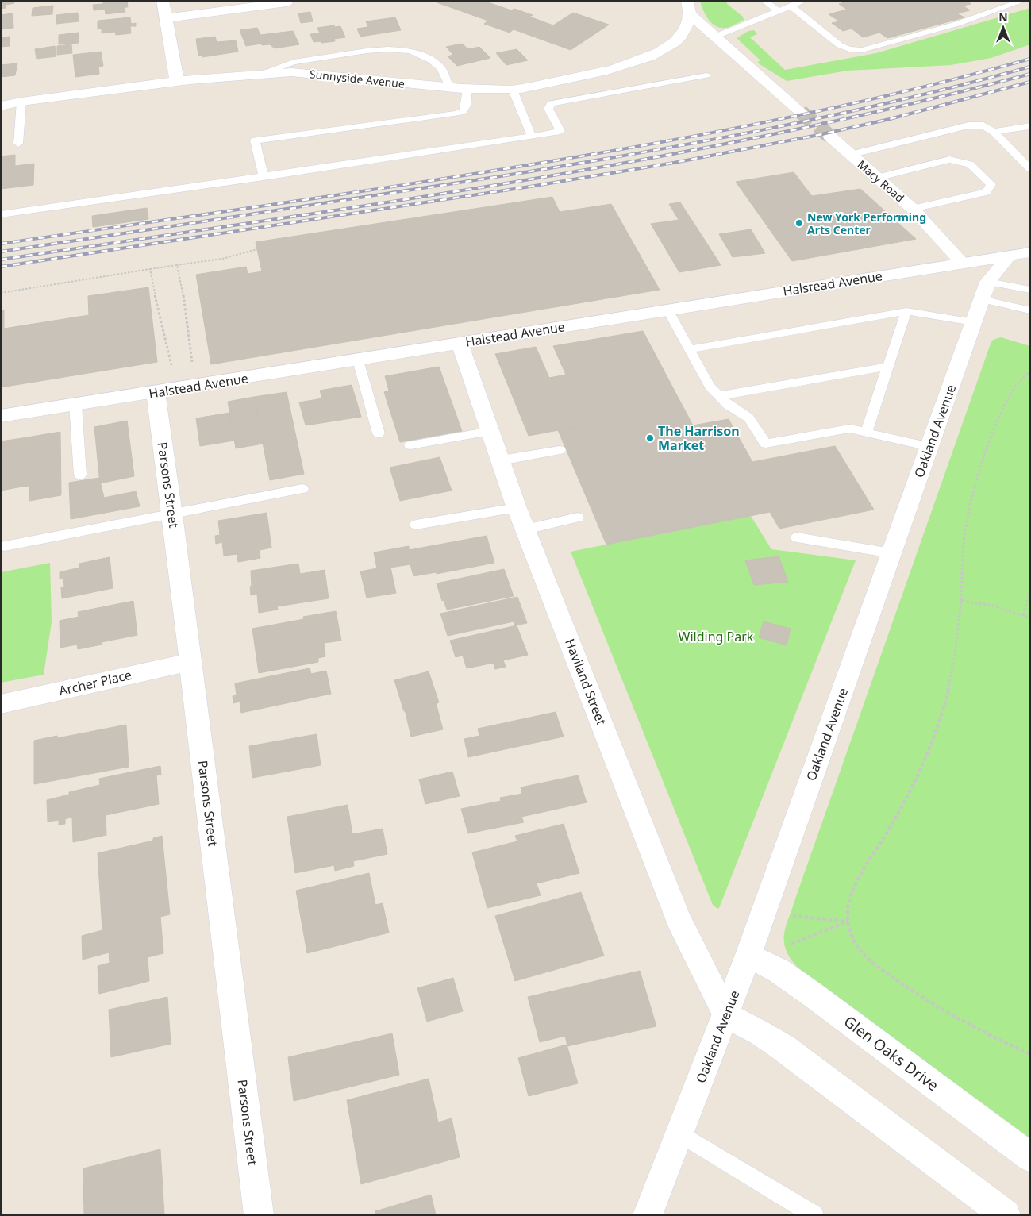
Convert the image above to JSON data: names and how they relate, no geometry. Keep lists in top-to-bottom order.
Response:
{
  "streets": {
    "street": [
      "Sunnyside Avenue",
      "Macy Road",
      "Halstead Avenue",
      "Oakland Avenue",
      "Parsons Street",
      "Haviland Street",
      "Archer Place",
      "Glen Oaks Drive"
    ]
  },
  "crossings": [
    ["Macy Road", "Halstead Avenue"],
    ["Halstead Avenue", "Oakland Avenue"],
    ["Halstead Avenue", "Parsons Street"],
    ["Halstead Avenue", "Haviland Street"],
    ["Oakland Avenue", "Haviland Street"],
    ["Oakland Avenue", "Glen Oaks Drive"],
    ["Parsons Street", "Archer Place"]
  ],
  "parks": ["Wilding Park"],
  "places": ["New York Performing Arts Center", "The Harrison Market"],
  "north": "top"
}
